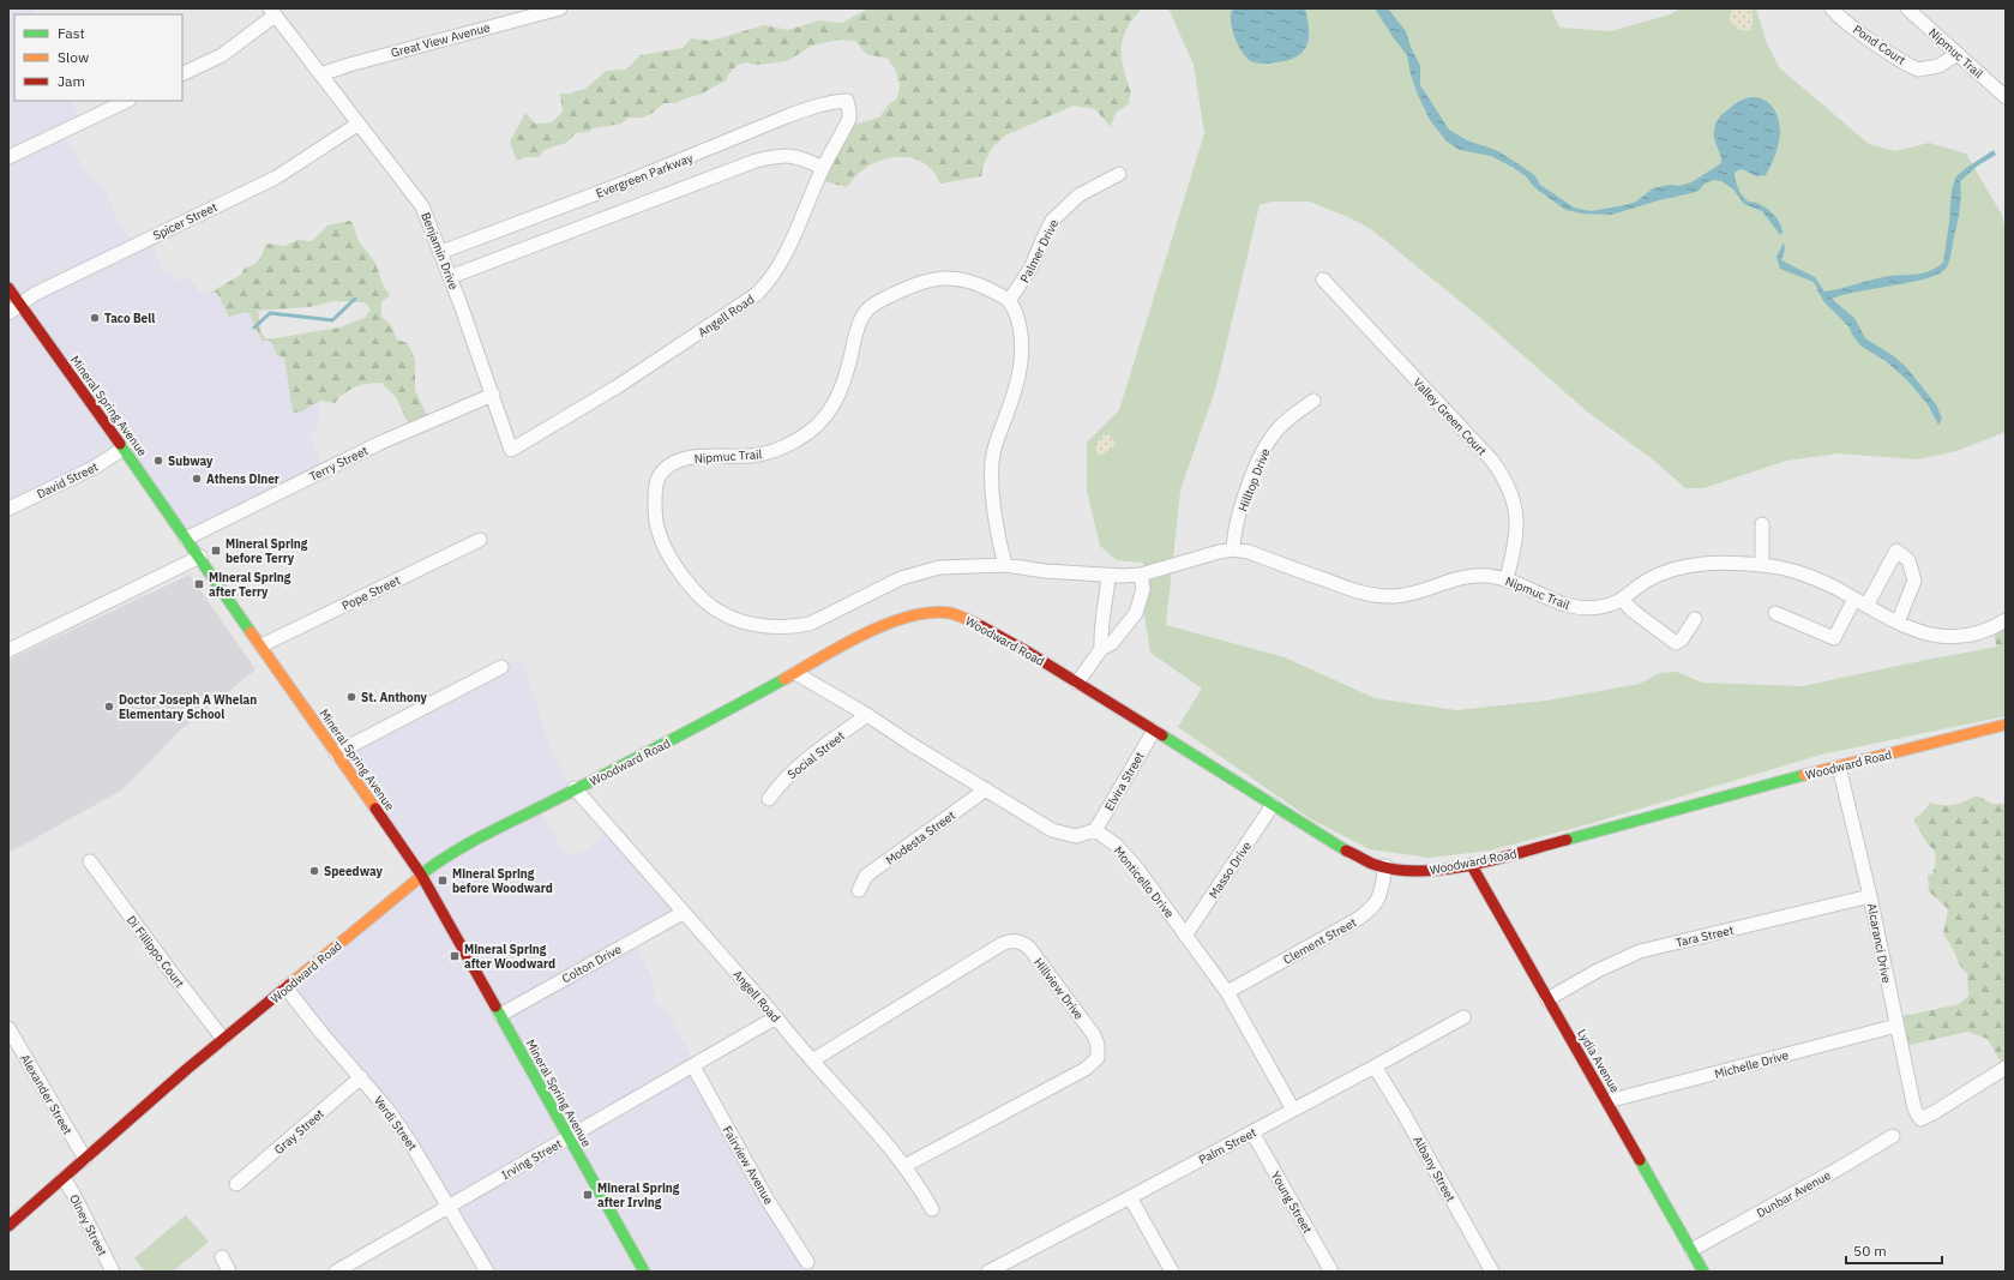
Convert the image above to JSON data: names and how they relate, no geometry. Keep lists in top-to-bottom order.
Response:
{
  "streets": {
    "street": [
      "Great View Avenue",
      "Pond Court",
      "Nipmuc Trail",
      "Evergreen Parkway",
      "Spicer Street",
      "Benjamin Drive",
      "Palmer Drive",
      "Angell Road",
      "Mineral Spring Avenue",
      "Valley Green Court",
      "Terry Street",
      "David Street",
      "Hilltop Drive",
      "Pope Street",
      "Woodward Road",
      "Social Street",
      "Elvira Street",
      "Modesta Street",
      "Masso Drive",
      "Monticello Drive",
      "Tara Street",
      "Clement Street",
      "Alcaranci Drive",
      "Di Fillippo Court",
      "Colton Drive",
      "Hillview Drive",
      "Lydia Avenue",
      "Michelle Drive",
      "Alexander Street",
      "Verdi Street",
      "Gray Street",
      "Palm Street",
      "Irving Street",
      "Fairview Avenue",
      "Albany Street",
      "Dunbar Avenue",
      "Young Street",
      "Olney Street"
    ]
  },
  "crossings": [
    ["Great View Avenue", "Benjamin Drive"],
    ["Pond Court", "Nipmuc Trail"],
    ["Nipmuc Trail", "Palmer Drive"],
    ["Nipmuc Trail", "Valley Green Court"],
    ["Nipmuc Trail", "Hilltop Drive"],
    ["Evergreen Parkway", "Benjamin Drive"],
    ["Evergreen Parkway", "Angell Road"],
    ["Spicer Street", "Benjamin Drive"],
    ["Spicer Street", "Mineral Spring Avenue"],
    ["Benjamin Drive", "Angell Road"],
    ["Benjamin Drive", "Terry Street"],
    ["Angell Road", "Woodward Road"],
    ["Angell Road", "Colton Drive"],
    ["Angell Road", "Hillview Drive"],
    ["Angell Road", "Irving Street"],
    ["Mineral Spring Avenue", "Terry Street"],
    ["Mineral Spring Avenue", "David Street"],
    ["Mineral Spring Avenue", "Pope Street"],
    ["Mineral Spring Avenue", "Woodward Road"],
    ["Mineral Spring Avenue", "Colton Drive"],
    ["Mineral Spring Avenue", "Irving Street"],
    ["Woodward Road", "Elvira Street"],
    ["Woodward Road", "Masso Drive"],
    ["Woodward Road", "Clement Street"],
    ["Woodward Road", "Alcaranci Drive"],
    ["Woodward Road", "Di Fillippo Court"],
    ["Woodward Road", "Lydia Avenue"],
    ["Woodward Road", "Alexander Street"],
    ["Woodward Road", "Verdi Street"],
    ["Woodward Road", "Olney Street"],
    ["Elvira Street", "Monticello Drive"],
    ["Masso Drive", "Monticello Drive"],
    ["Monticello Drive", "Clement Street"],
    ["Monticello Drive", "Palm Street"],
    ["Tara Street", "Alcaranci Drive"],
    ["Tara Street", "Lydia Avenue"],
    ["Alcaranci Drive", "Michelle Drive"],
    ["Lydia Avenue", "Michelle Drive"],
    ["Lydia Avenue", "Dunbar Avenue"],
    ["Verdi Street", "Gray Street"],
    ["Verdi Street", "Irving Street"],
    ["Palm Street", "Albany Street"],
    ["Palm Street", "Young Street"],
    ["Irving Street", "Fairview Avenue"]
  ],
  "places": {
    "other": [
      "Taco Bell",
      "Subway",
      "Athens Diner",
      "St. Anthony",
      "Doctor Joseph A Whelan Elementary School",
      "Speedway"
    ],
    "transit": [
      "Mineral Spring before Terry",
      "Mineral Spring after Terry",
      "Mineral Spring before Woodward",
      "Mineral Spring after Woodward",
      "Mineral Spring after Irving"
    ]
  },
  "legend": ["Fast", "Slow", "Jam"],
  "scale_bar": "50 m"
}
